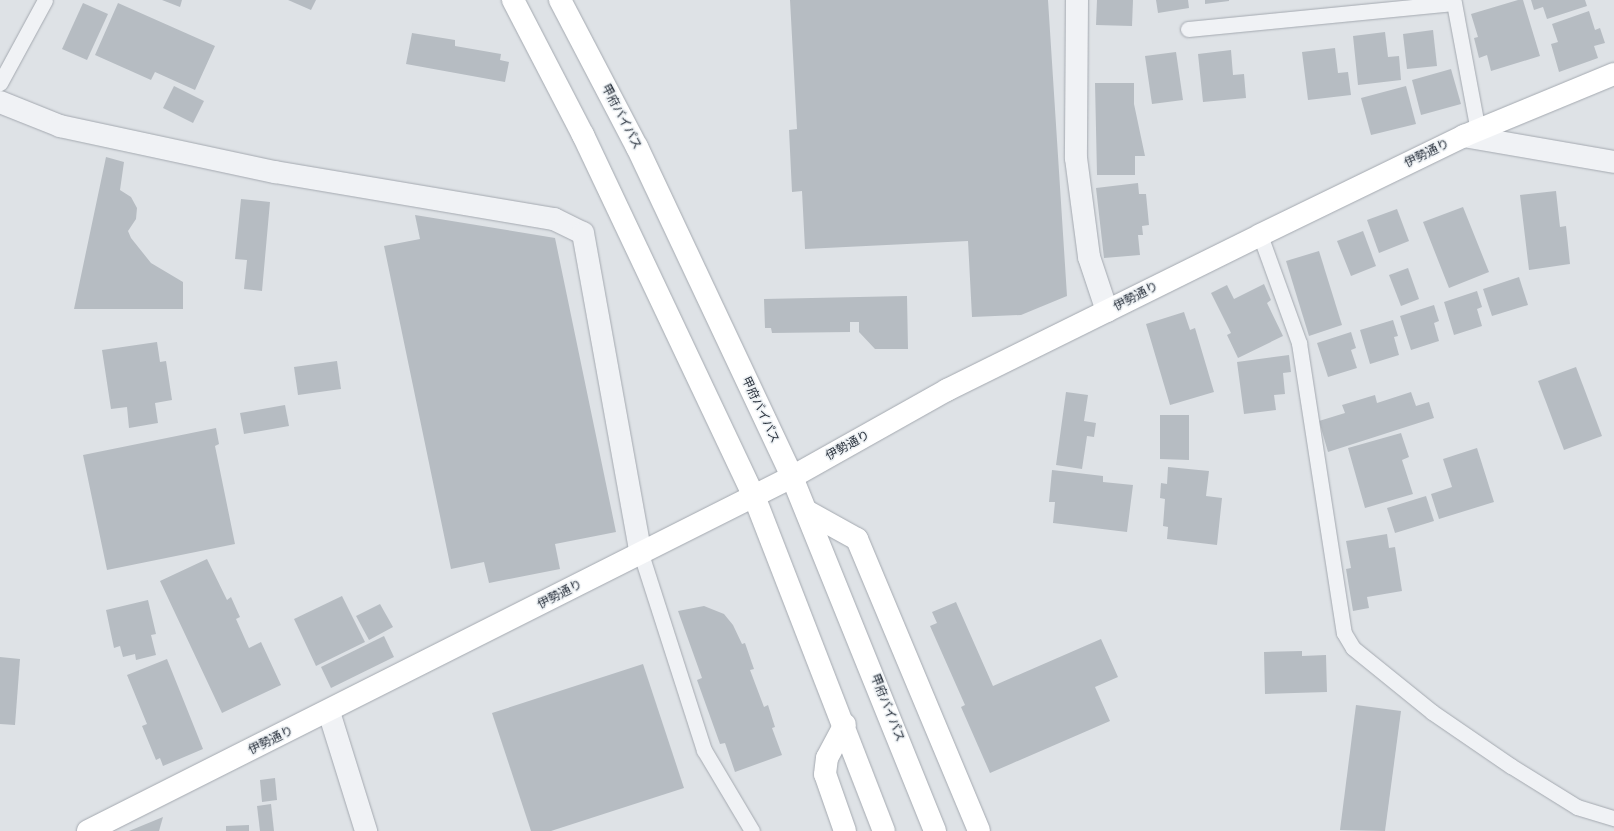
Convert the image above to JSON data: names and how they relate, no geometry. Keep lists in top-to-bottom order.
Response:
{
  "streets": {
    "main road": ["甲府バイパス", "伊勢通り"]
  },
  "crossings": [
    ["甲府バイパス", "伊勢通り"]
  ]
}
